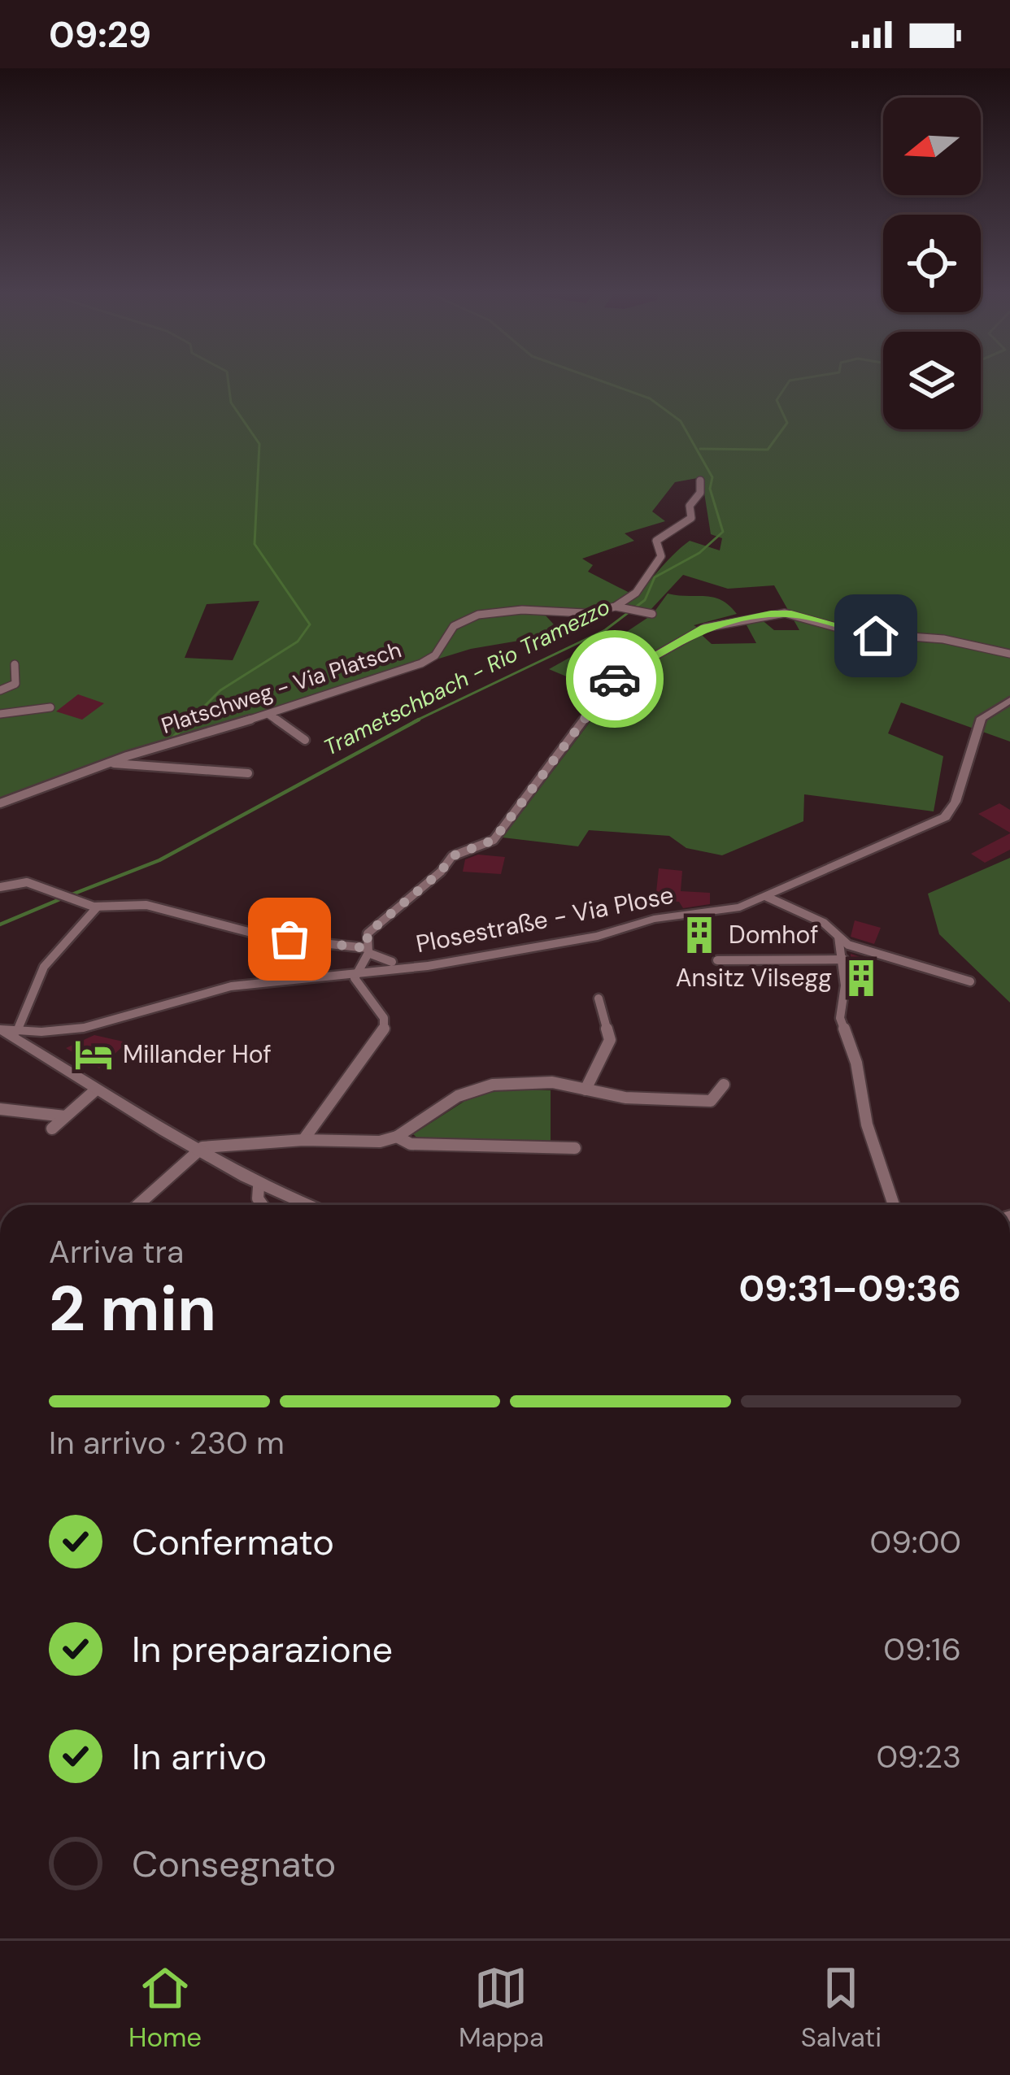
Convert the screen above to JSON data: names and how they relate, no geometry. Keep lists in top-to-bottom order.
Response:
{
  "streets": {
    "street": ["Platschweg - Via Platsch", "Plosestraße - Via Plose"]
  },
  "water": ["Trametschbach - Rio Tramezzo"],
  "places": {
    "building": ["Domhof", "Ansitz Vilsegg"],
    "hotel": ["Millander Hof"]
  },
  "north": "left",
  "page": {
    "status": "09:29",
    "heading": ["2 min", "Arriva tra", "09:31–09:36"],
    "bar": "In arrivo · 230 m",
    "list": [
      ["Confermato", "09:00"],
      ["In preparazione", "09:16"],
      ["In arrivo", "09:23"],
      "Consegnato"
    ],
    "tabs": ["Home", "Mappa", "Salvati"]
  }
}
